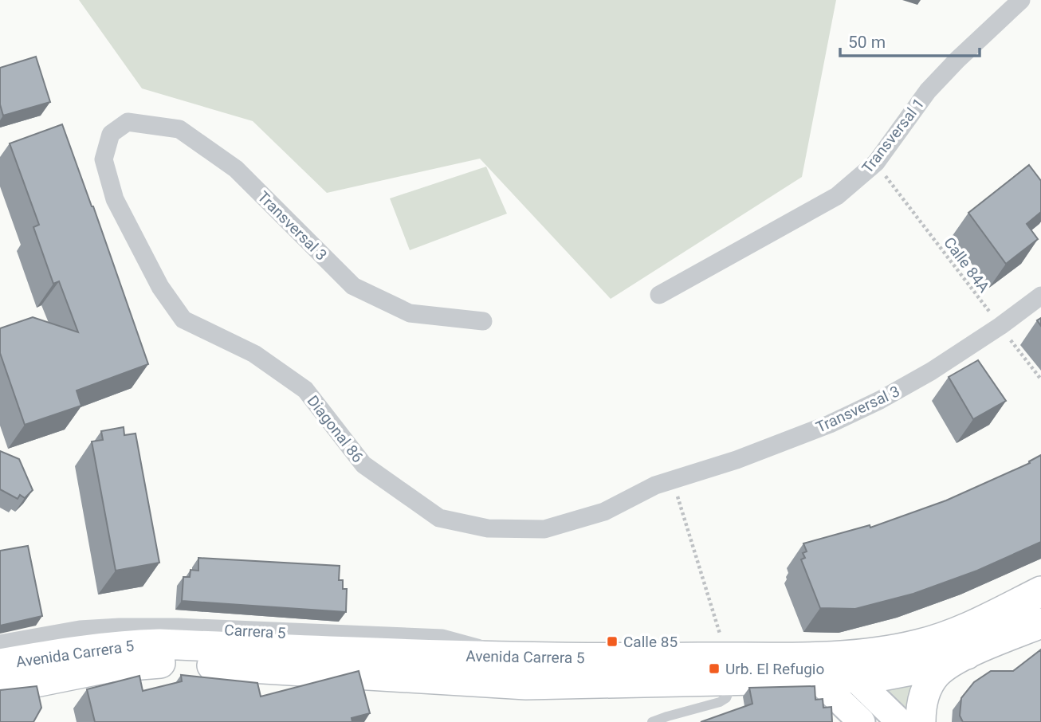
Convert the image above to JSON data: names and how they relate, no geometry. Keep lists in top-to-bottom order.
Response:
{
  "streets": {
    "main road": ["Avenida Carrera 5"],
    "street": [
      "Transversal 1",
      "Transversal 3",
      "Diagonal 86",
      "Carrera 5"
    ],
    "path": ["Calle 84A"]
  },
  "crossings": [
    ["Transversal 1", "Calle 84A"],
    ["Transversal 3", "Calle 84A"],
    ["Transversal 3", "Diagonal 86"],
    ["Carrera 5", "Avenida Carrera 5"]
  ],
  "places": {
    "transit": ["Calle 85", "Urb. El Refugio"]
  },
  "scale_bar": "50 m"
}
